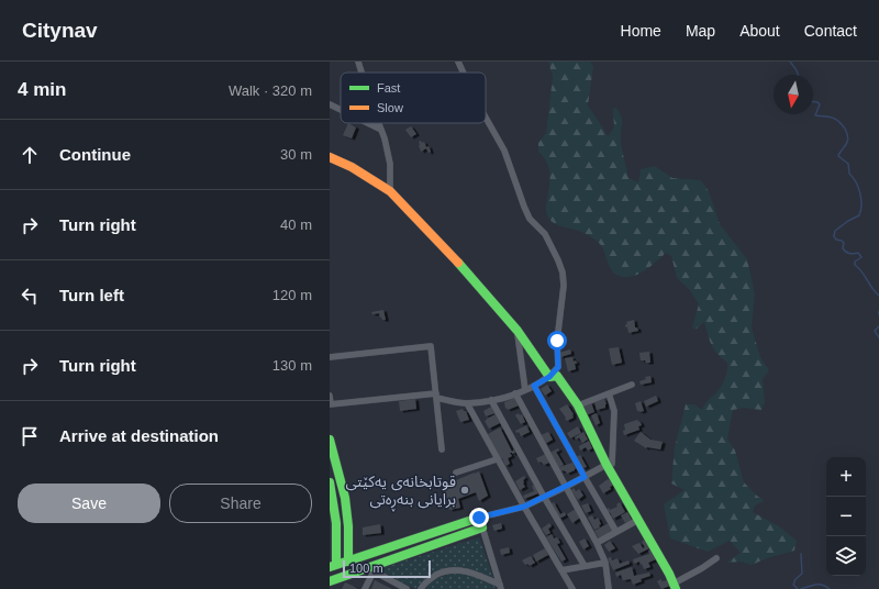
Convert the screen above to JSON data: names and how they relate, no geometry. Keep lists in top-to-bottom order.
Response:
{
  "places": ["قوتابخانەی یەکێتی برایانی بنەڕەتی"],
  "legend": ["Fast", "Slow"],
  "scale_bar": "100 m",
  "north": "bottom",
  "page": {
    "header": "Citynav",
    "nav": [
      "Home",
      "Map",
      "About",
      "Contact"
    ],
    "heading": ["4 min", "Walk · 320 m"],
    "list": [
      ["Continue", "30 m"],
      ["Turn right", "40 m"],
      ["Turn left", "120 m"],
      ["Turn right", "130 m"],
      "Arrive at destination"
    ],
    "map_buttons": ["+", "−"],
    "buttons": ["Save", "Share"],
    "scale": "100 m"
  }
}
